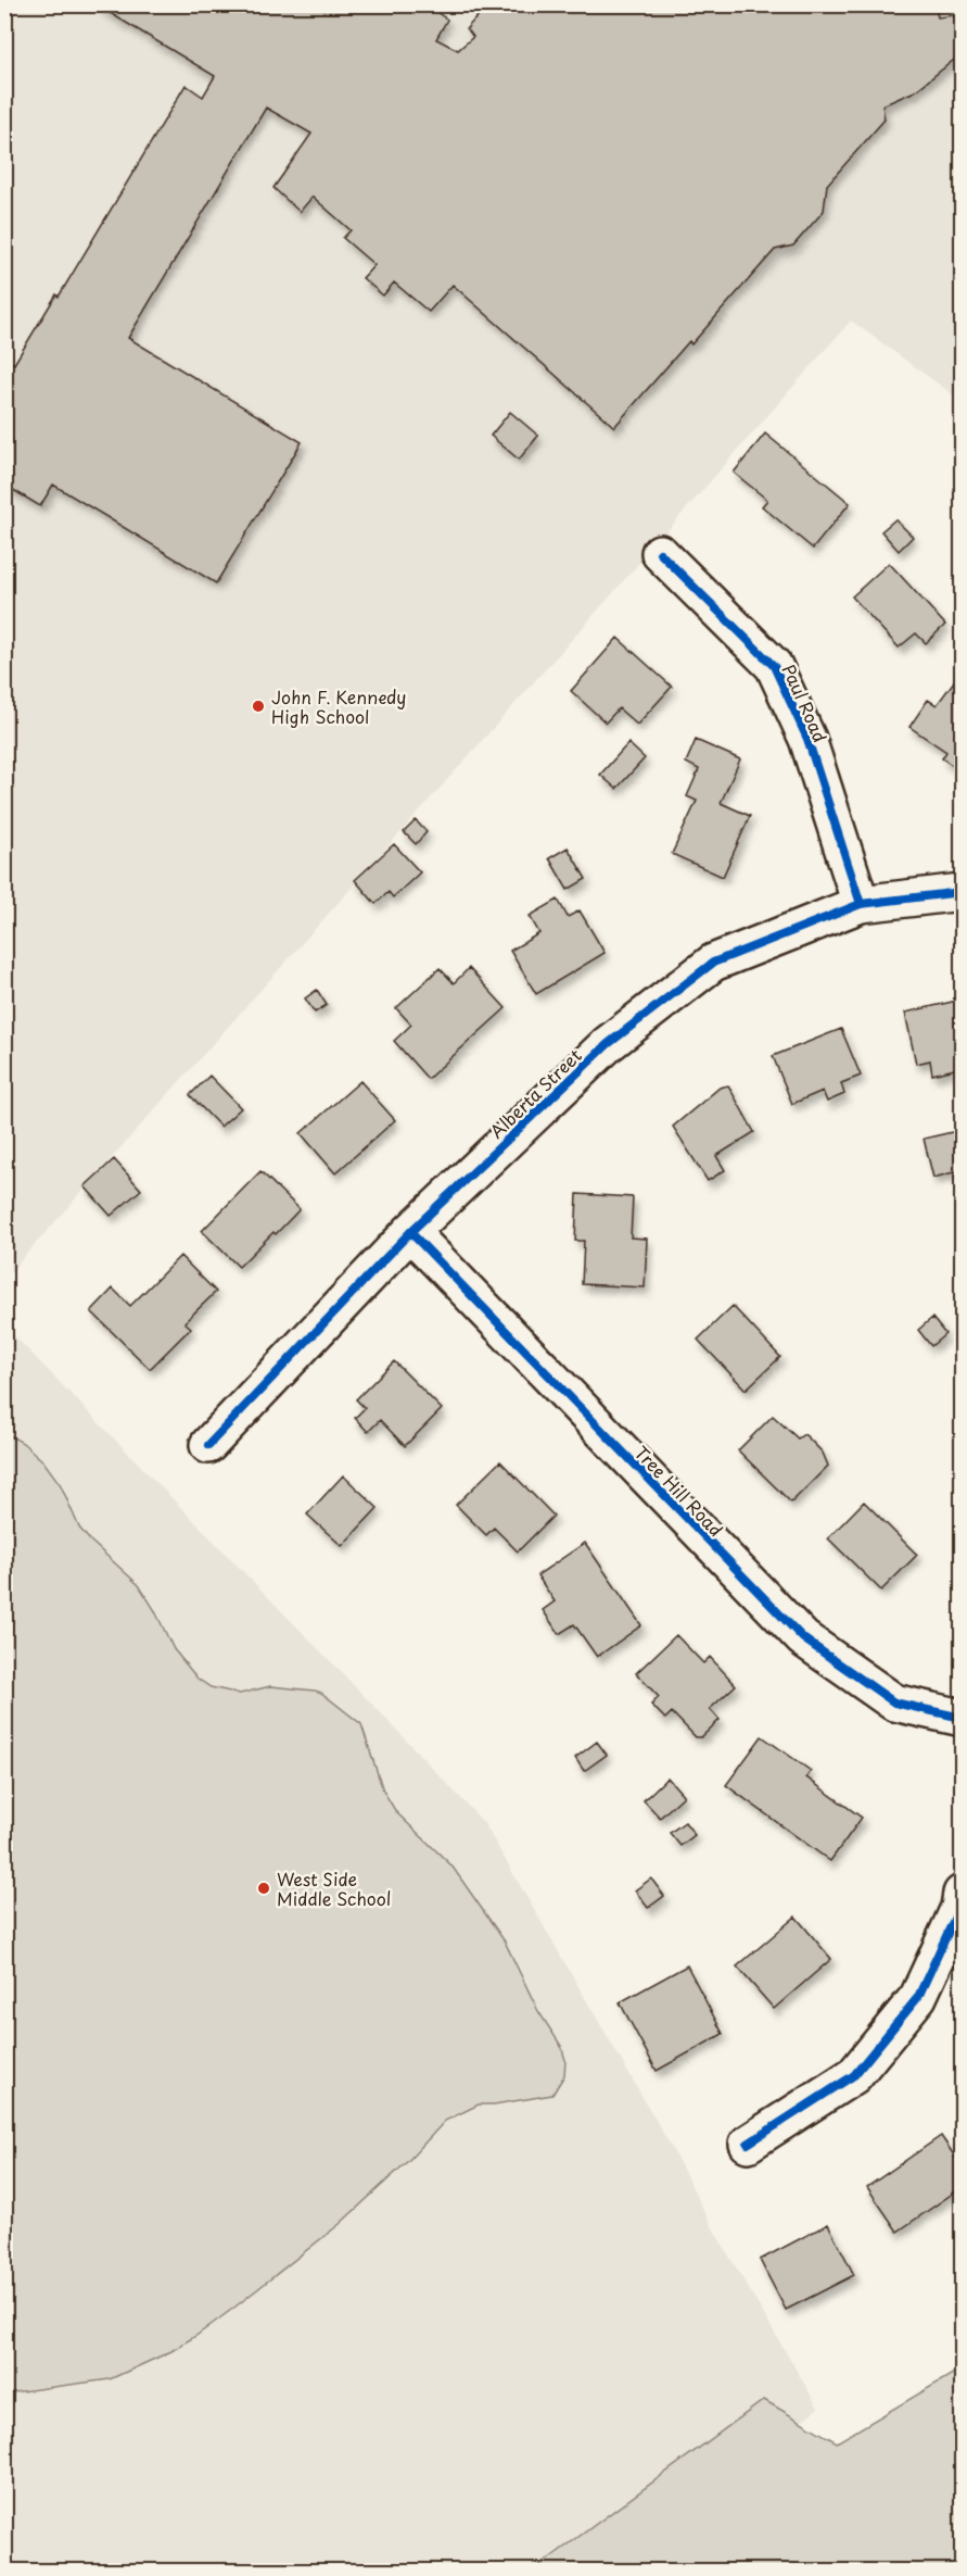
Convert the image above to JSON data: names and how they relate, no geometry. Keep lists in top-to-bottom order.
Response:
{
  "streets": {
    "street": ["Paul Road", "Alberta Street", "Tree Hill Road"]
  },
  "crossings": [
    ["Paul Road", "Alberta Street"],
    ["Alberta Street", "Tree Hill Road"]
  ],
  "places": ["John F. Kennedy High School", "West Side Middle School"]
}
